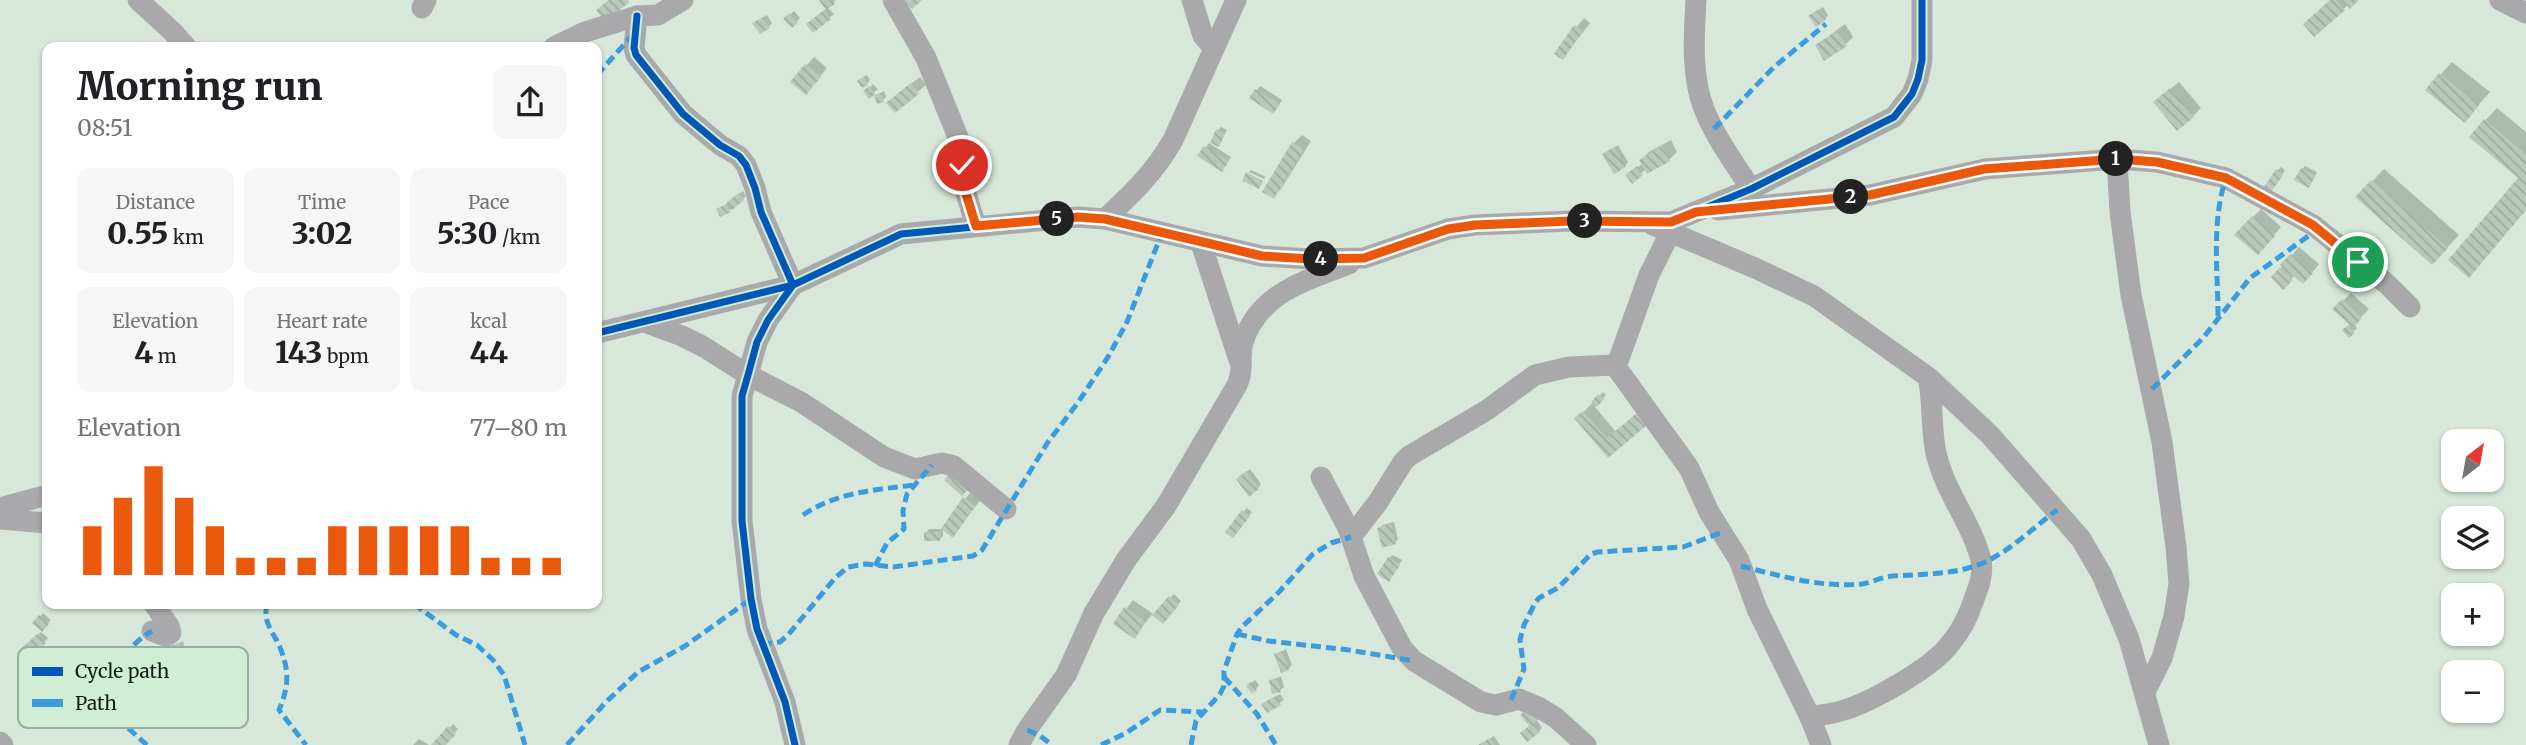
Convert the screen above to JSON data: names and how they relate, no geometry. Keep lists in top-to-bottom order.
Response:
{
  "legend": ["Cycle path", "Path"],
  "north": "top right",
  "page": {
    "heading": ["Morning run", "08:51"],
    "pins": [
      "1",
      "2",
      "5",
      "3",
      "4"
    ],
    "stats": [
      ["Distance", "0.55 km"],
      ["Time", "3:02"],
      ["Pace", "5:30 /km"],
      ["Elevation", "4 m"],
      ["Heart rate", "143 bpm"],
      ["kcal", "44"]
    ],
    "chart": ["Elevation", "77–80 m"],
    "map_buttons": ["+", "−"]
  }
}
